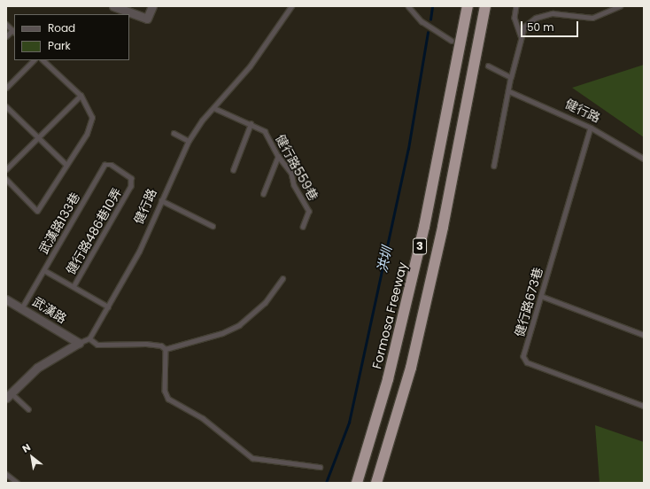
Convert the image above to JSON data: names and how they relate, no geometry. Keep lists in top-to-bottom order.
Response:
{
  "streets": {
    "highway": ["3", "Formosa Freeway"],
    "street": ["武漢路"],
    "lane": [
      "健行路",
      "健行路559巷",
      "武漢路133巷",
      "健行路486巷10弄",
      "健行路673巷"
    ]
  },
  "crossings": [
    ["健行路", "健行路559巷"],
    ["健行路", "健行路673巷"],
    ["武漢路133巷", "健行路486巷10弄"],
    ["武漢路133巷", "武漢路"]
  ],
  "water": ["洪圳"],
  "legend": ["Road", "Park"],
  "scale_bar": "50 m",
  "north": "top left"
}
